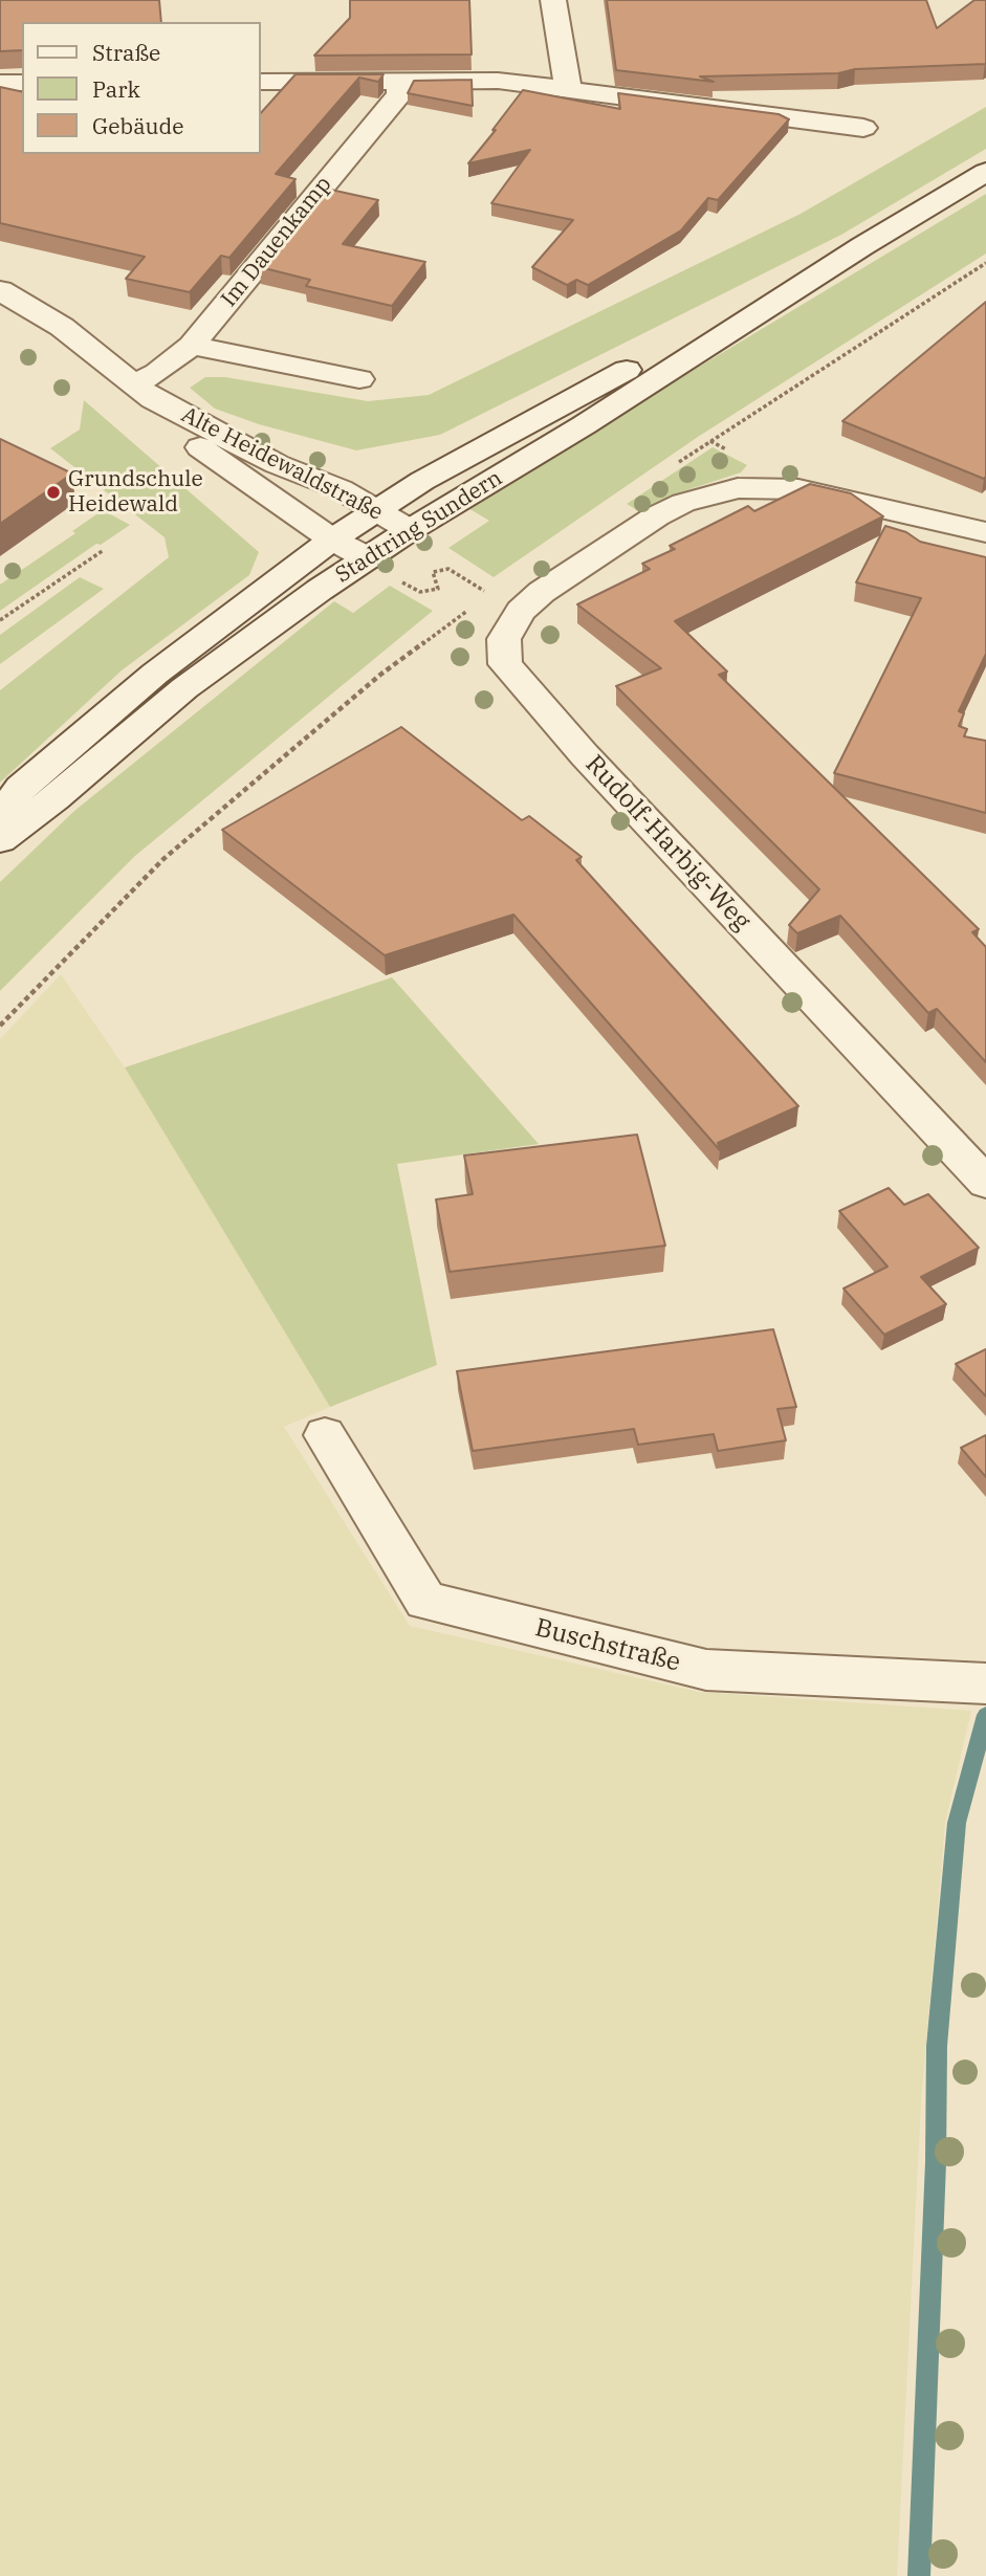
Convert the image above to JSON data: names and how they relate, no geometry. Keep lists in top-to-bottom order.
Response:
{
  "streets": {
    "street": [
      "Im Dauenkamp",
      "Alte Heidewaldstraße",
      "Stadtring Sundern",
      "Rudolf-Harbig-Weg",
      "Buschstraße"
    ]
  },
  "crossings": [
    ["Im Dauenkamp", "Alte Heidewaldstraße"],
    ["Alte Heidewaldstraße", "Stadtring Sundern"]
  ],
  "places": ["Grundschule Heidewald"],
  "legend": ["Straße", "Park", "Gebäude"]
}
